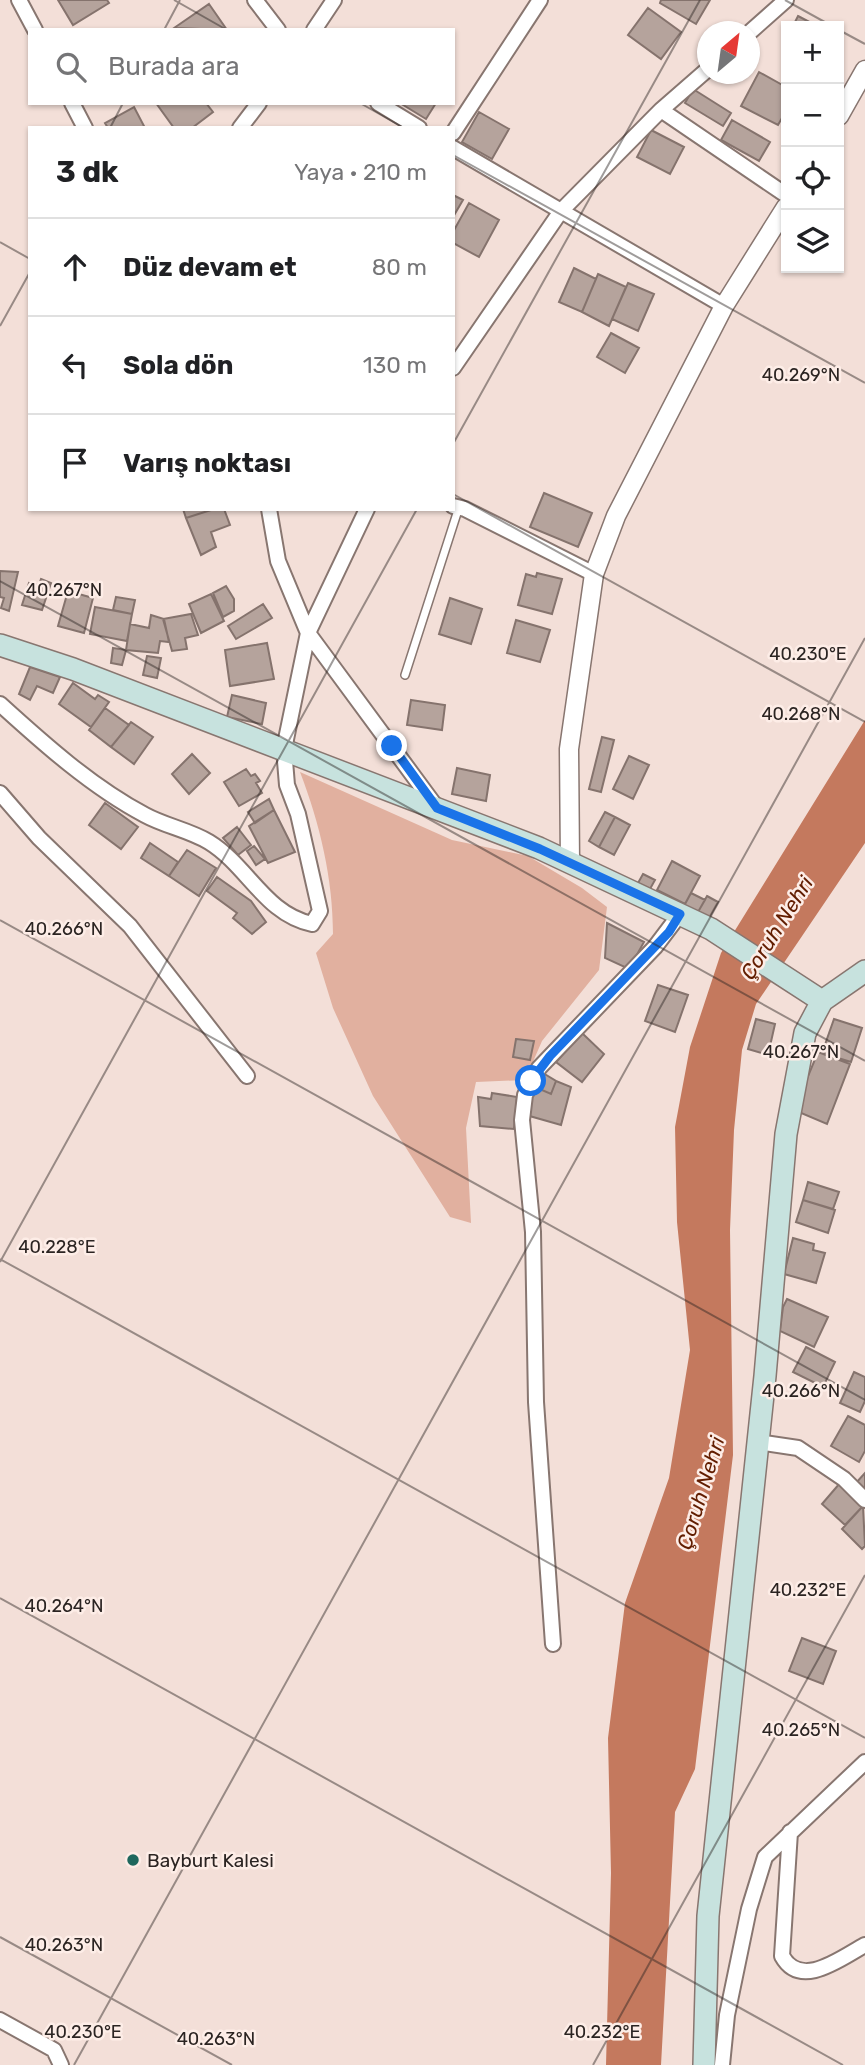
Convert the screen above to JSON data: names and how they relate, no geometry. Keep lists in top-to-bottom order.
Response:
{
  "water": ["Çoruh Nehri"],
  "places": ["Bayburt Kalesi"],
  "north": "top right",
  "page": {
    "map_buttons": ["+", "−"],
    "search": "Burada ara",
    "heading": ["3 dk", "Yaya · 210 m"],
    "list": [
      ["Düz devam et", "80 m"],
      ["Sola dön", "130 m"],
      "Varış noktası"
    ]
  },
  "coordinates": [
    "40.269°N",
    "40.267°N",
    "40.230°E",
    "40.268°N",
    "40.266°N",
    "40.228°E",
    "40.232°E",
    "40.264°N",
    "40.265°N",
    "40.263°N"
  ]
}
